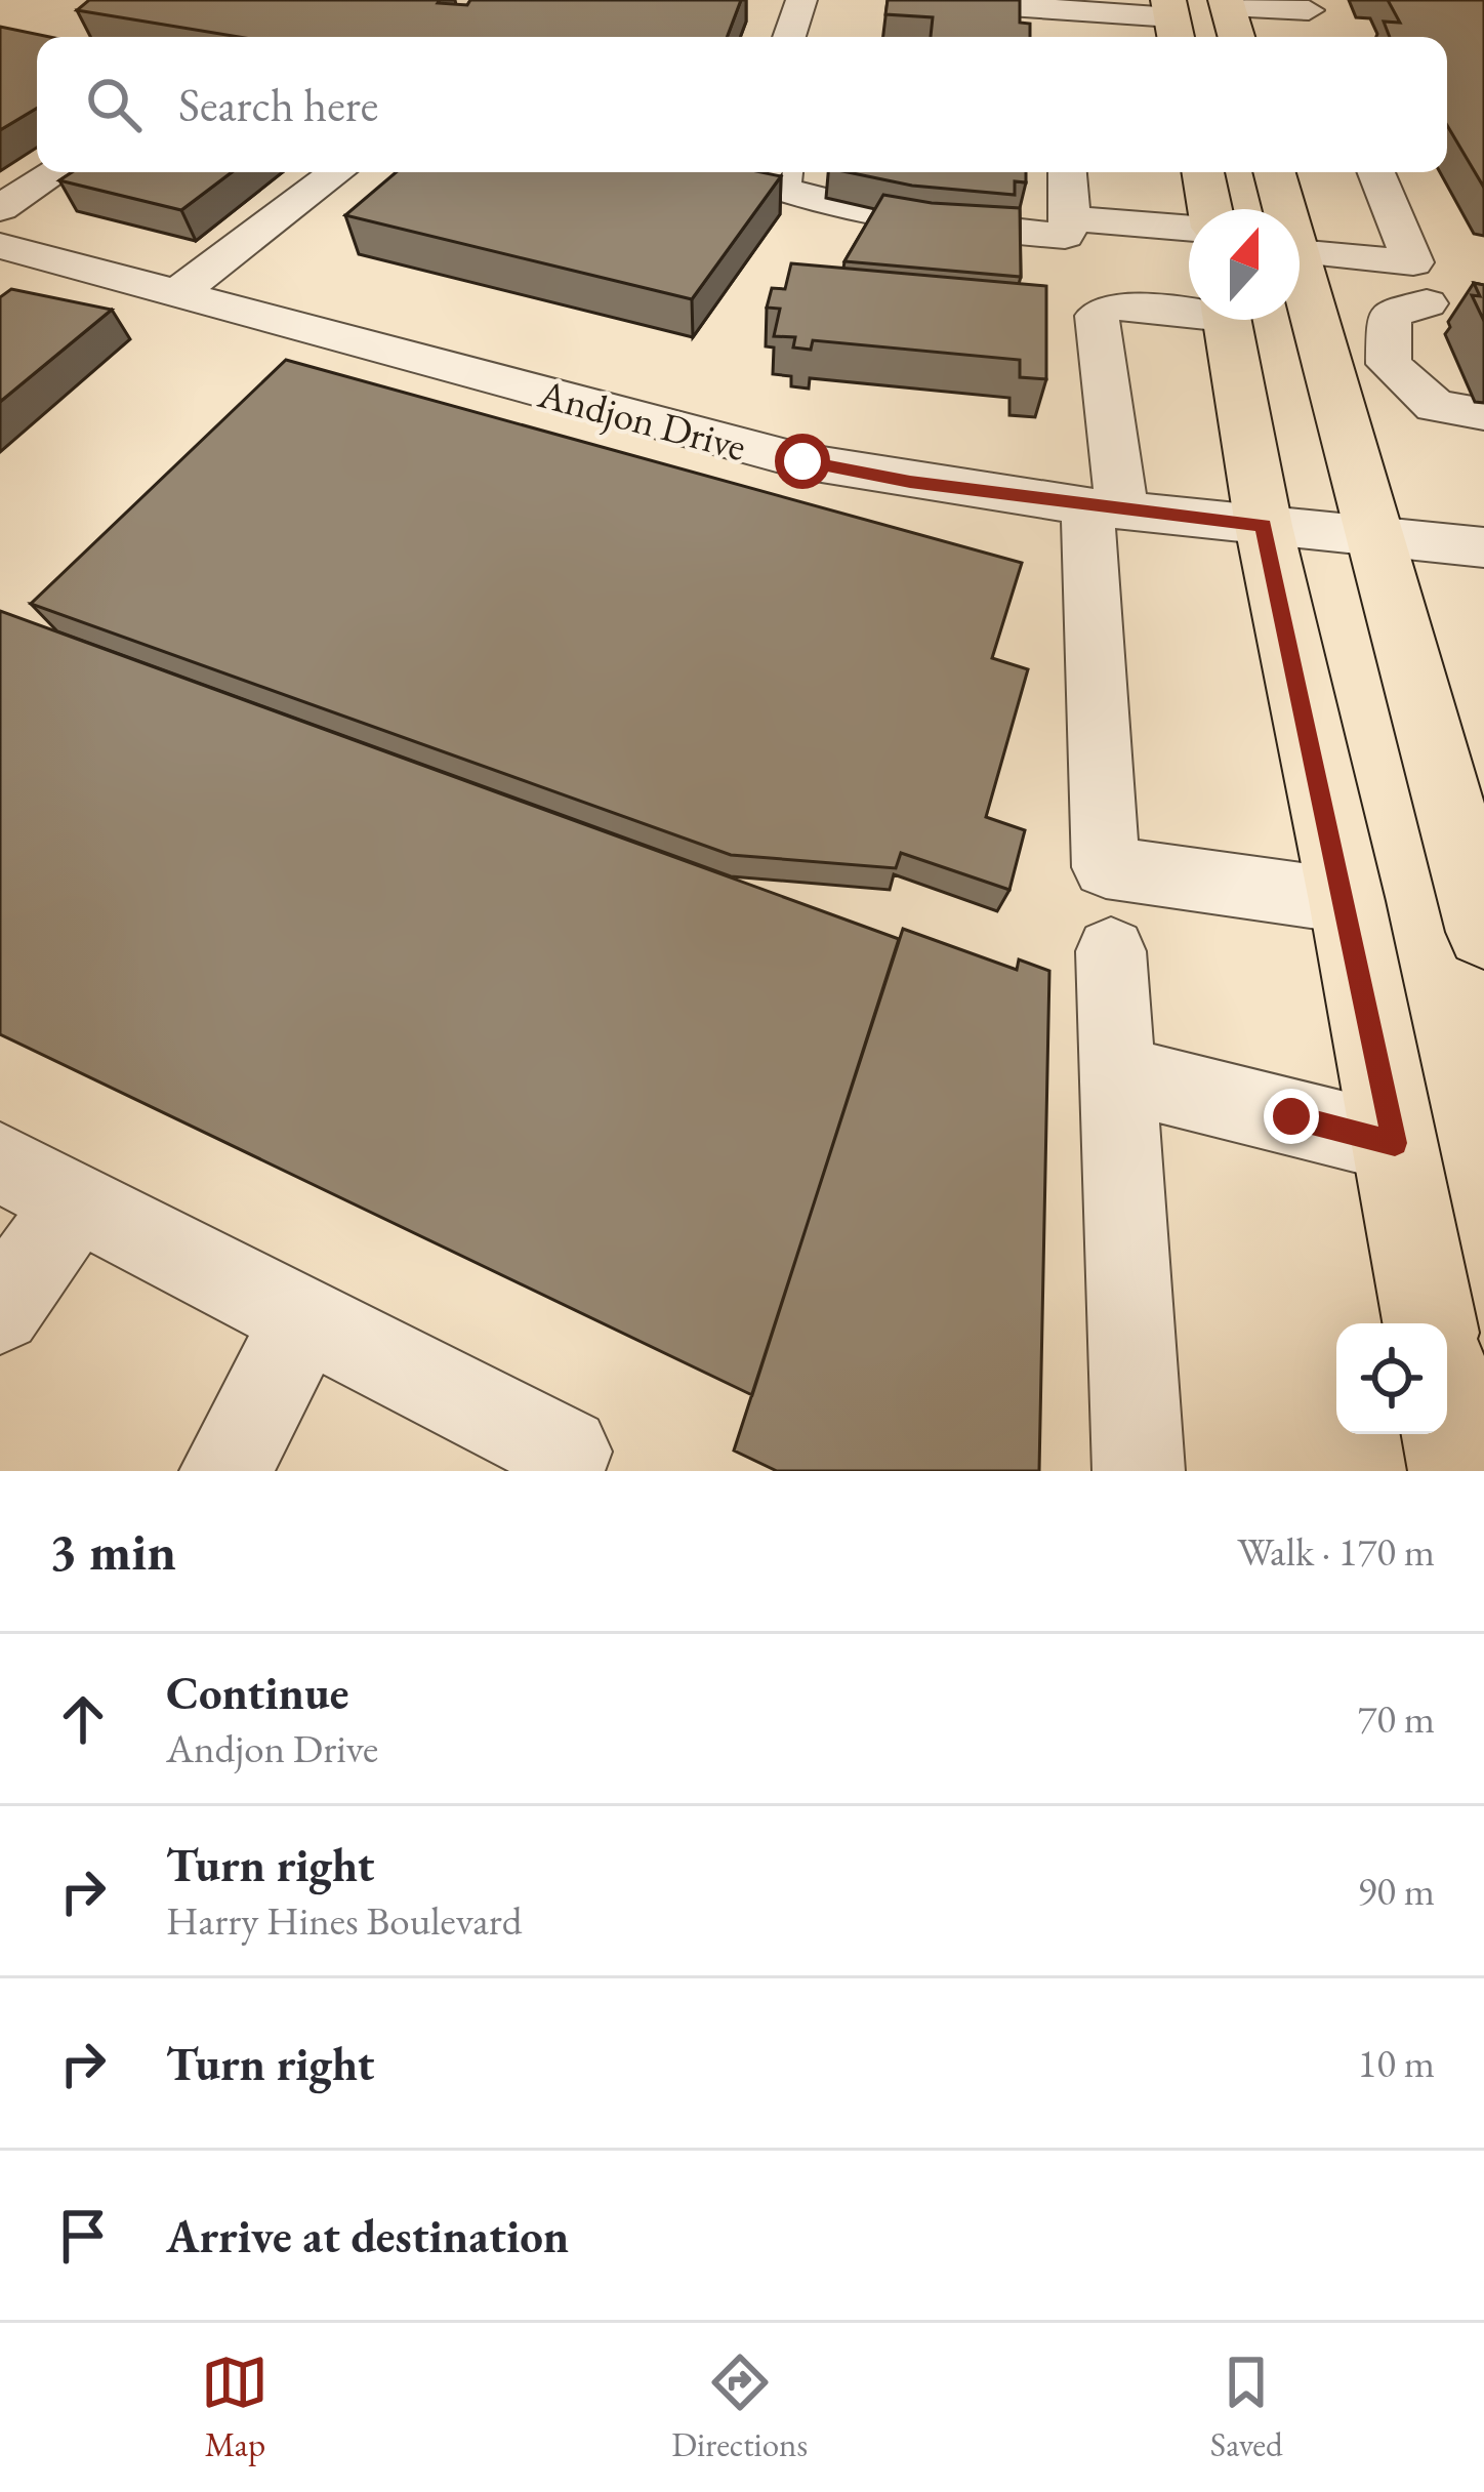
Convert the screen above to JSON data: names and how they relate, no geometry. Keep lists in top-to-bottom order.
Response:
{
  "streets": {
    "street": ["Andjon Drive"]
  },
  "north": "top",
  "page": {
    "search": "Search here",
    "heading": ["3 min", "Walk · 170 m"],
    "list": [
      ["Continue", "Andjon Drive", "70 m"],
      ["Turn right", "Harry Hines Boulevard", "90 m"],
      ["Turn right", "10 m"],
      "Arrive at destination"
    ],
    "nav": ["Map", "Directions", "Saved"]
  }
}
